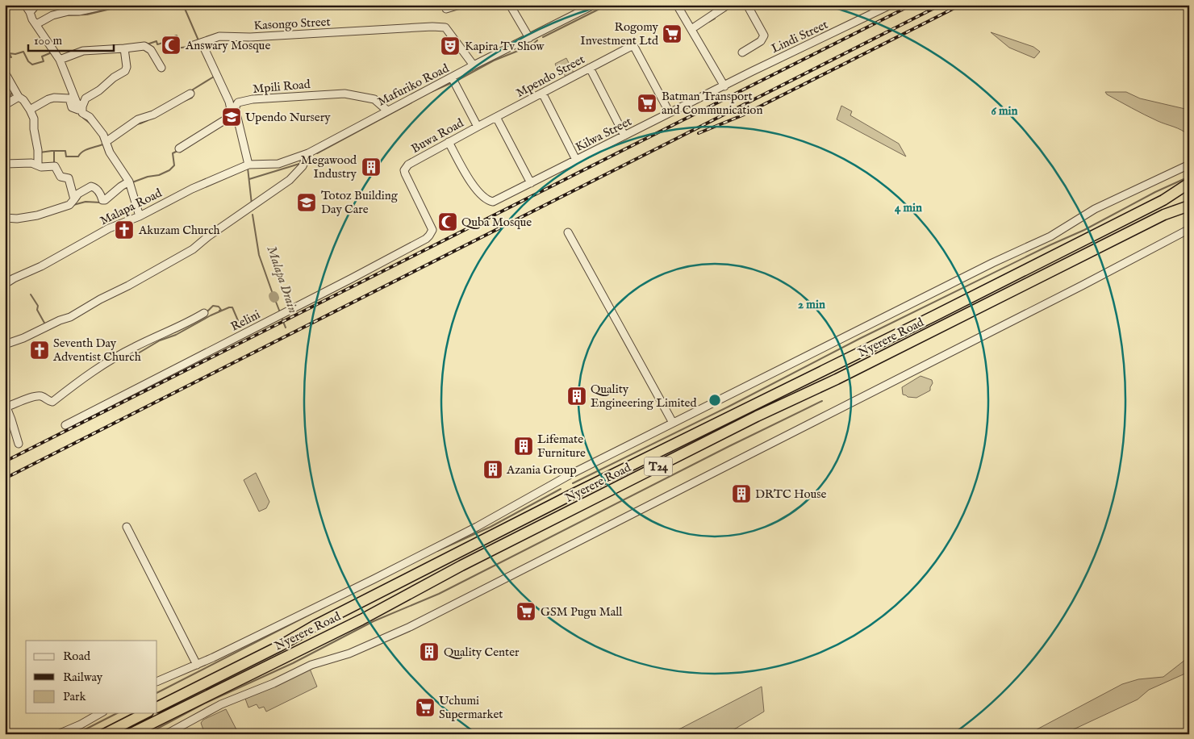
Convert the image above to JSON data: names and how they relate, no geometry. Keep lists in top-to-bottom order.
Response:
{
  "streets": {
    "highway": ["Nyerere Road", "T24"],
    "street": [
      "Kasongo Street",
      "Lindi Street",
      "Mpendo Street",
      "Mafuriko Road",
      "Mpili Road",
      "Kilwa Street",
      "Buwa Road",
      "Malapa Road",
      "Relini"
    ]
  },
  "crossings": [
    ["Kasongo Street", "Mafuriko Road"],
    ["Lindi Street", "Kilwa Street"],
    ["Mpendo Street", "Kilwa Street"],
    ["Mpendo Street", "Buwa Road"],
    ["Mafuriko Road", "Mpili Road"],
    ["Mafuriko Road", "Malapa Road"],
    ["Mpili Road", "Malapa Road"],
    ["Kilwa Street", "Buwa Road"],
    ["Buwa Road", "Relini"]
  ],
  "water": ["Malapa Drain"],
  "places": {
    "supermarket": [
      "Rogomy Investment Ltd",
      "Batman Transport and Communication",
      "GSM Pugu Mall",
      "Uchumi Supermarket"
    ],
    "mosque": ["Answary Mosque", "Quba Mosque"],
    "theatre": ["Kapira Tv Show"],
    "school or university": ["Upendo Nursery", "Totoz Building Day Care"],
    "building": [
      "Megawood Industry",
      "Quality Engineering Limited",
      "Lifemate Furniture",
      "Azania Group",
      "DRTC House",
      "Quality Center"
    ],
    "church": ["Akuzam Church", "Seventh Day Adventist Church"]
  },
  "legend": ["Road", "Railway", "Park"],
  "scale_bar": "100 m",
  "rings": ["6 min", "4 min", "2 min"]
}
